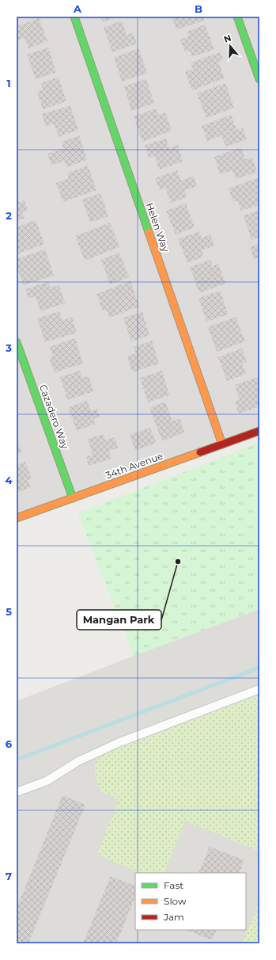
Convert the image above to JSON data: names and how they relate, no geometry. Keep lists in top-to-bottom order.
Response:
{
  "streets": {
    "street": ["Helen Way", "Cazadero Way", "34th Avenue"]
  },
  "crossings": [
    ["Helen Way", "34th Avenue"],
    ["Cazadero Way", "34th Avenue"]
  ],
  "places": ["Mangan Park"],
  "legend": ["Fast", "Slow", "Jam"],
  "north": "top",
  "grid": {
    "columns": ["A", "B"],
    "rows": [
      "1",
      "2",
      "3",
      "4",
      "5",
      "6",
      "7"
    ]
  }
}
